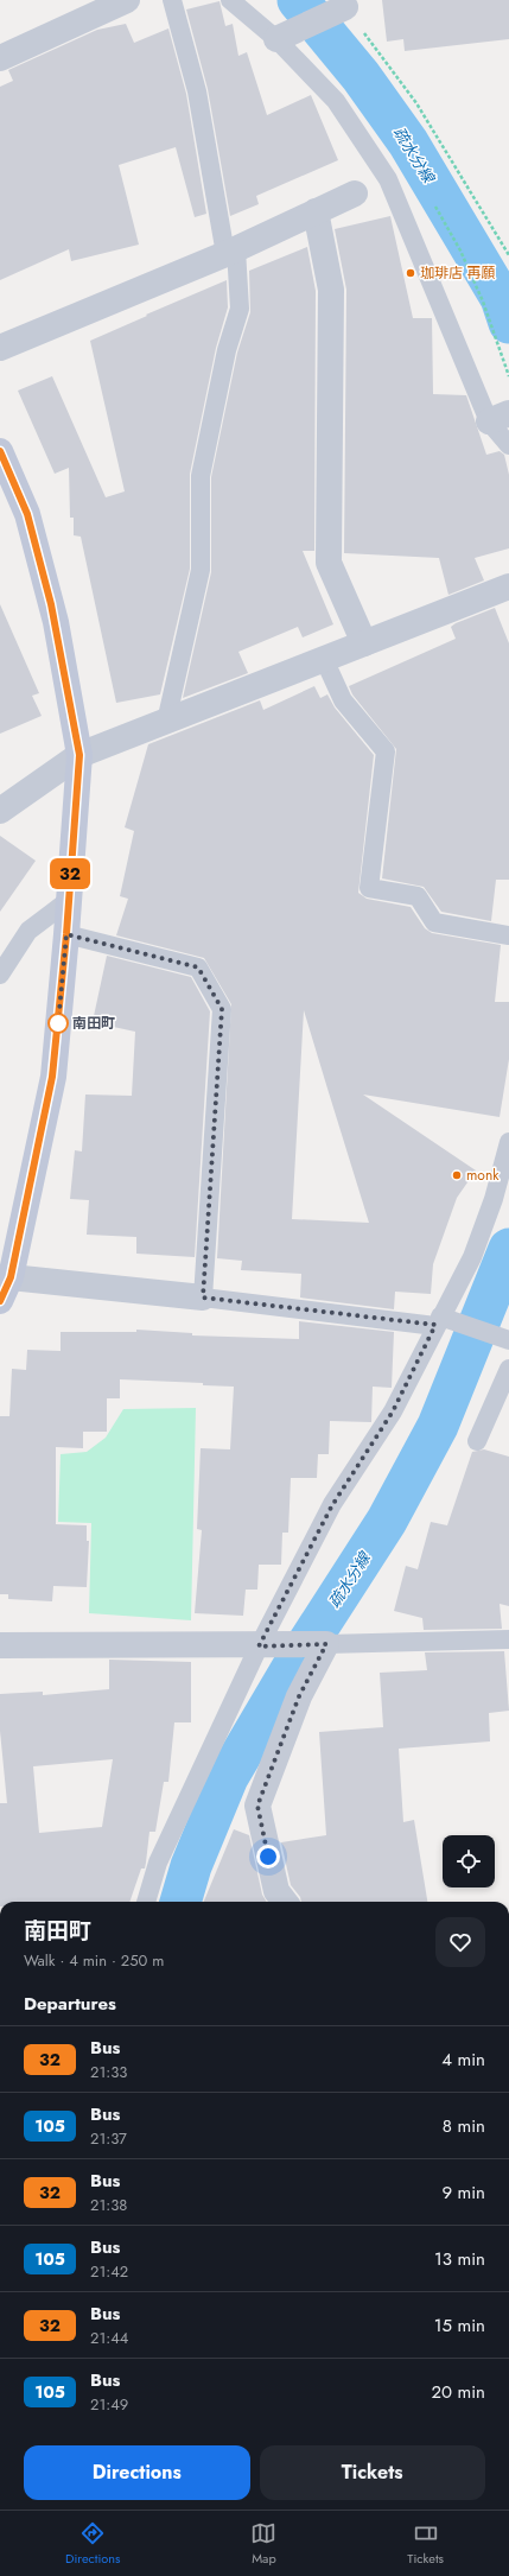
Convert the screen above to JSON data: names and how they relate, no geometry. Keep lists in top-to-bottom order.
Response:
{
  "water": ["疏水分線"],
  "places": ["珈琲店 再願", "南田町", "monk"],
  "lines": ["bus line 32"],
  "page": {
    "on_map": "32",
    "heading": [
      ["南田町", "Walk · 4 min · 250 m"],
      "Departures"
    ],
    "list": [
      {
        "mark": "32",
        "name": "Bus",
        "note": "21:33",
        "value": "4 min"
      },
      {
        "mark": "105",
        "name": "Bus",
        "note": "21:37",
        "value": "8 min"
      },
      {
        "mark": "32",
        "name": "Bus",
        "note": "21:38",
        "value": "9 min"
      },
      {
        "mark": "105",
        "name": "Bus",
        "note": "21:42",
        "value": "13 min"
      },
      {
        "mark": "32",
        "name": "Bus",
        "note": "21:44",
        "value": "15 min"
      },
      {
        "mark": "105",
        "name": "Bus",
        "note": "21:49",
        "value": "20 min"
      }
    ],
    "buttons": ["Directions", "Tickets"],
    "tabs": ["Directions", "Map", "Tickets"]
  }
}
